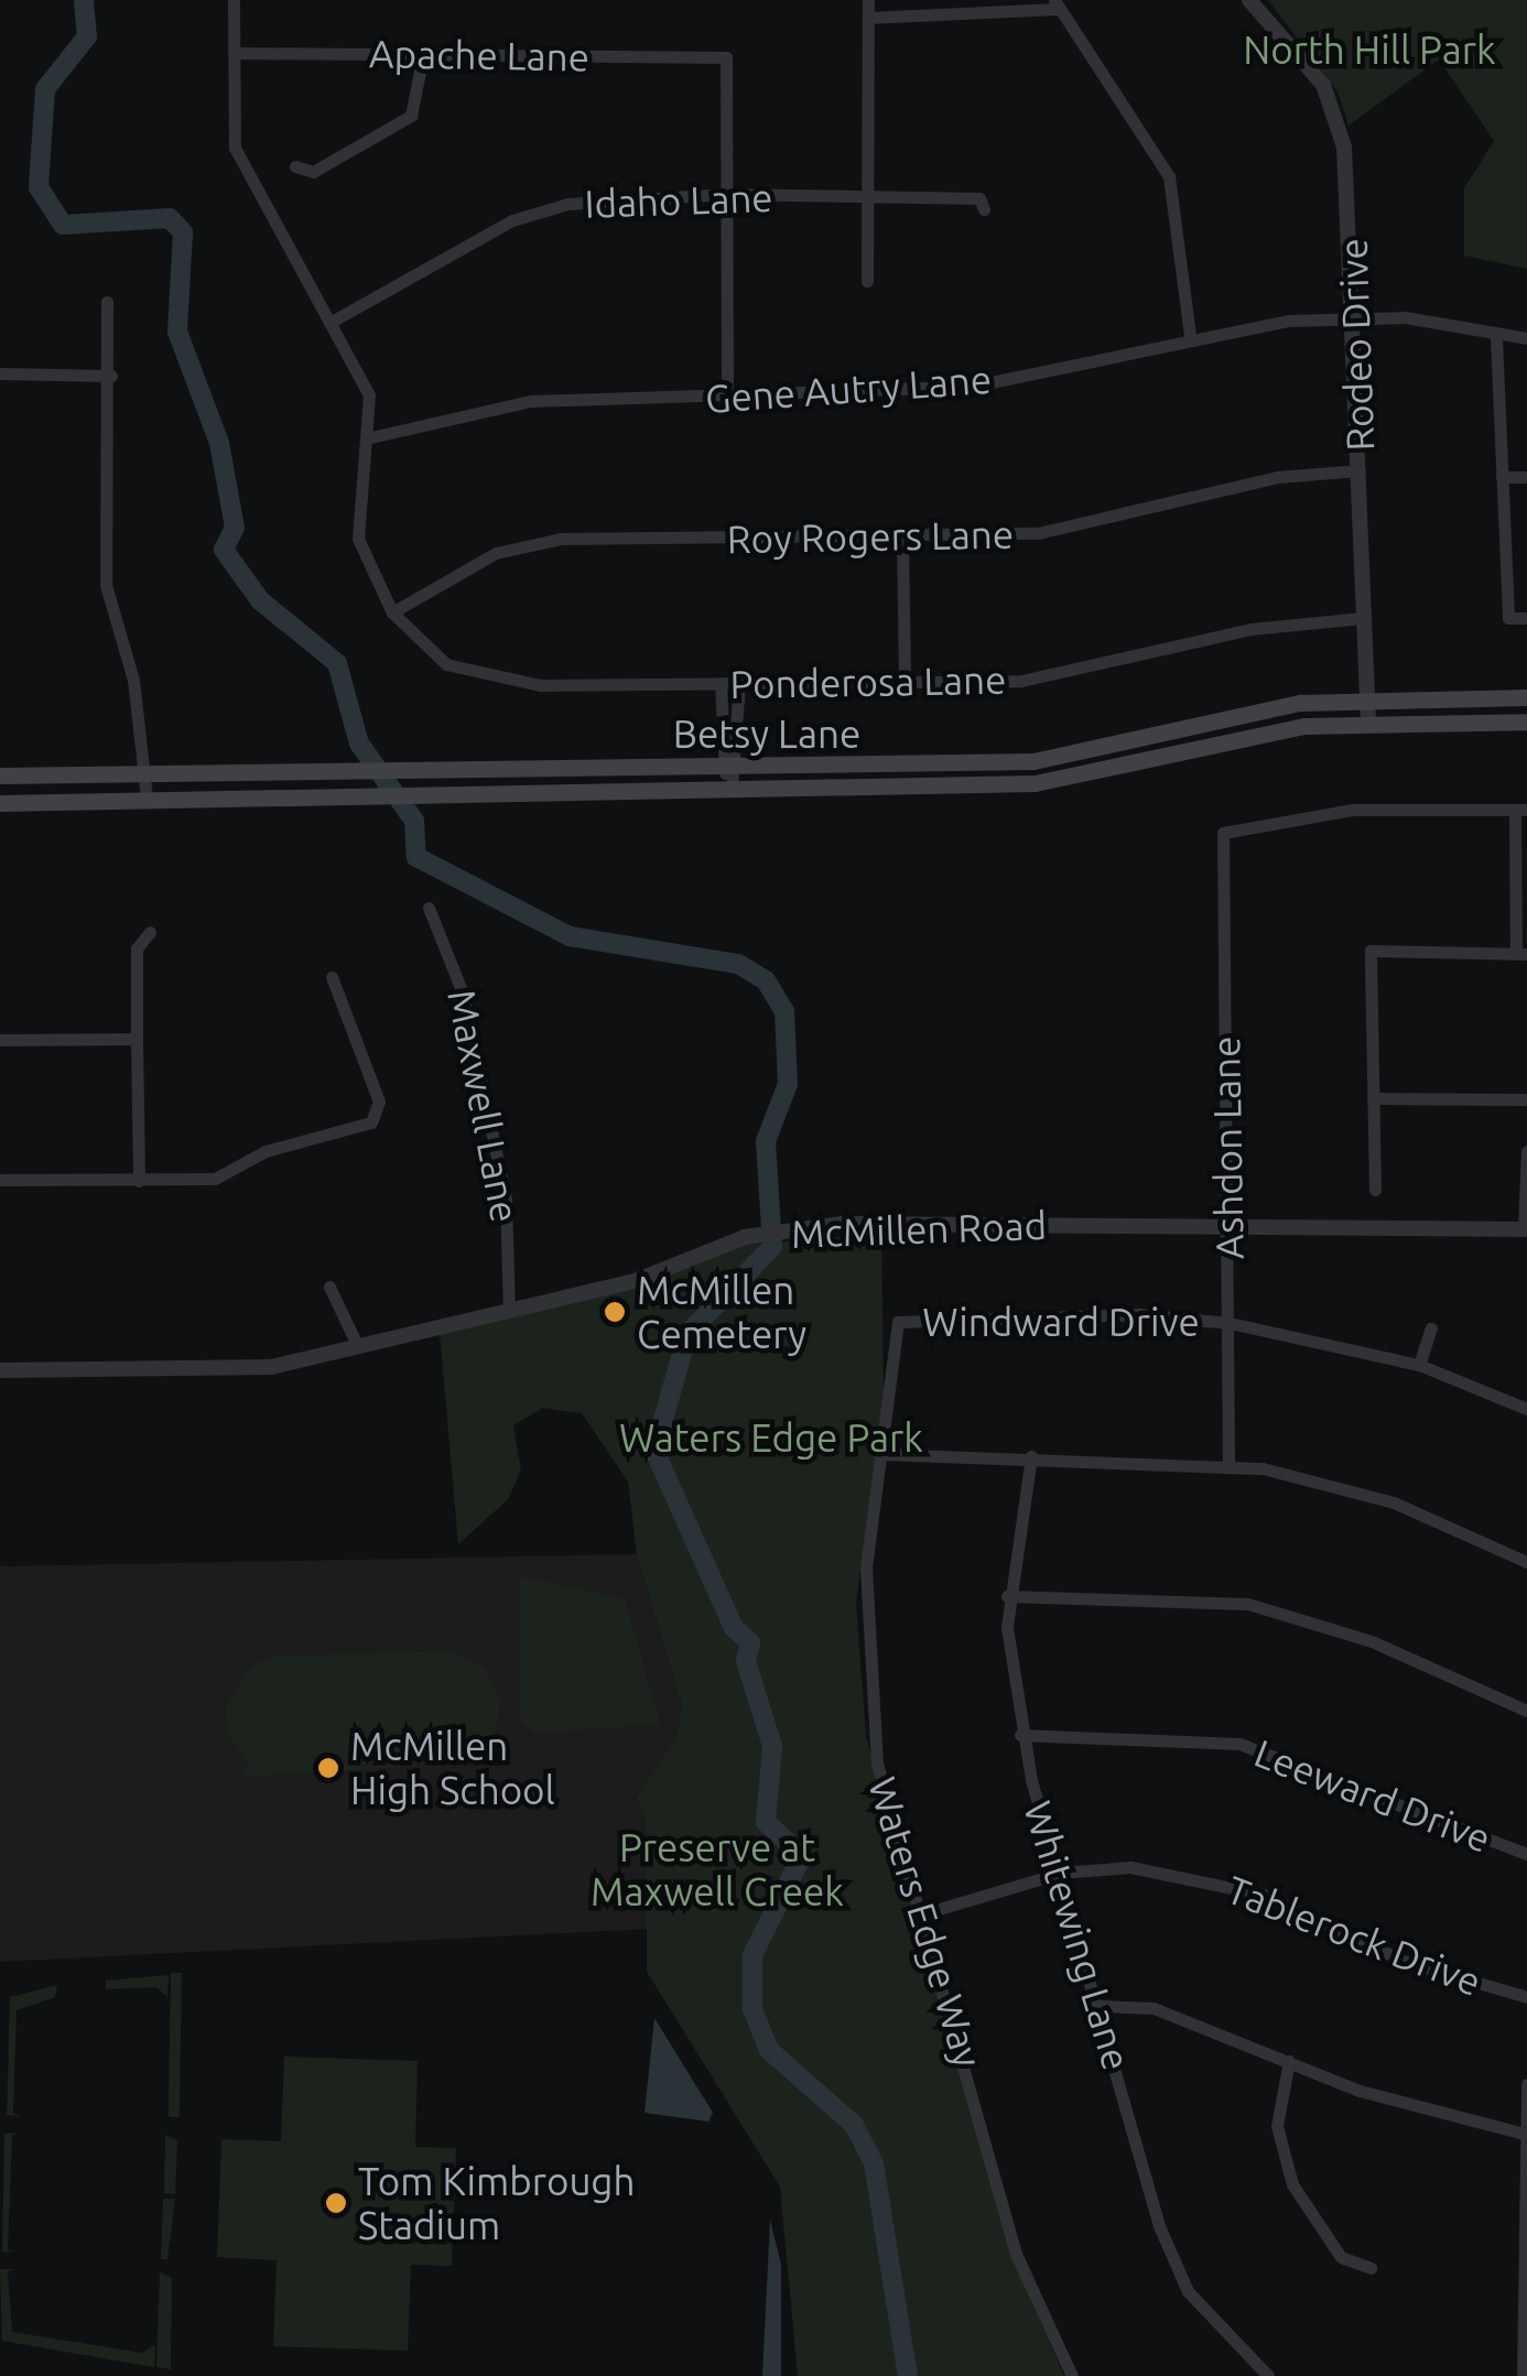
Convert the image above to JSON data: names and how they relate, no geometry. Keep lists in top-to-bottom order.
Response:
{
  "streets": {
    "main road": ["Betsy Lane"],
    "street": [
      "Apache Lane",
      "Idaho Lane",
      "Rodeo Drive",
      "Gene Autry Lane",
      "Roy Rogers Lane",
      "Ponderosa Lane",
      "Maxwell Lane",
      "Ashdon Lane",
      "McMillen Road",
      "Windward Drive",
      "Leeward Drive",
      "Waters Edge Way",
      "Whitewing Lane",
      "Tablerock Drive"
    ]
  },
  "crossings": [
    ["Apache Lane", "Idaho Lane"],
    ["Rodeo Drive", "Gene Autry Lane"],
    ["Rodeo Drive", "Roy Rogers Lane"],
    ["Rodeo Drive", "Ponderosa Lane"],
    ["Rodeo Drive", "Betsy Lane"],
    ["Roy Rogers Lane", "Ponderosa Lane"],
    ["Maxwell Lane", "McMillen Road"],
    ["Ashdon Lane", "McMillen Road"],
    ["Ashdon Lane", "Windward Drive"],
    ["Windward Drive", "Waters Edge Way"],
    ["Leeward Drive", "Whitewing Lane"],
    ["Waters Edge Way", "Tablerock Drive"],
    ["Whitewing Lane", "Tablerock Drive"]
  ],
  "parks": ["North Hill Park", "Waters Edge Park", "Preserve at Maxwell Creek"],
  "places": ["McMillen Cemetery", "McMillen High School", "Tom Kimbrough Stadium"]
}
